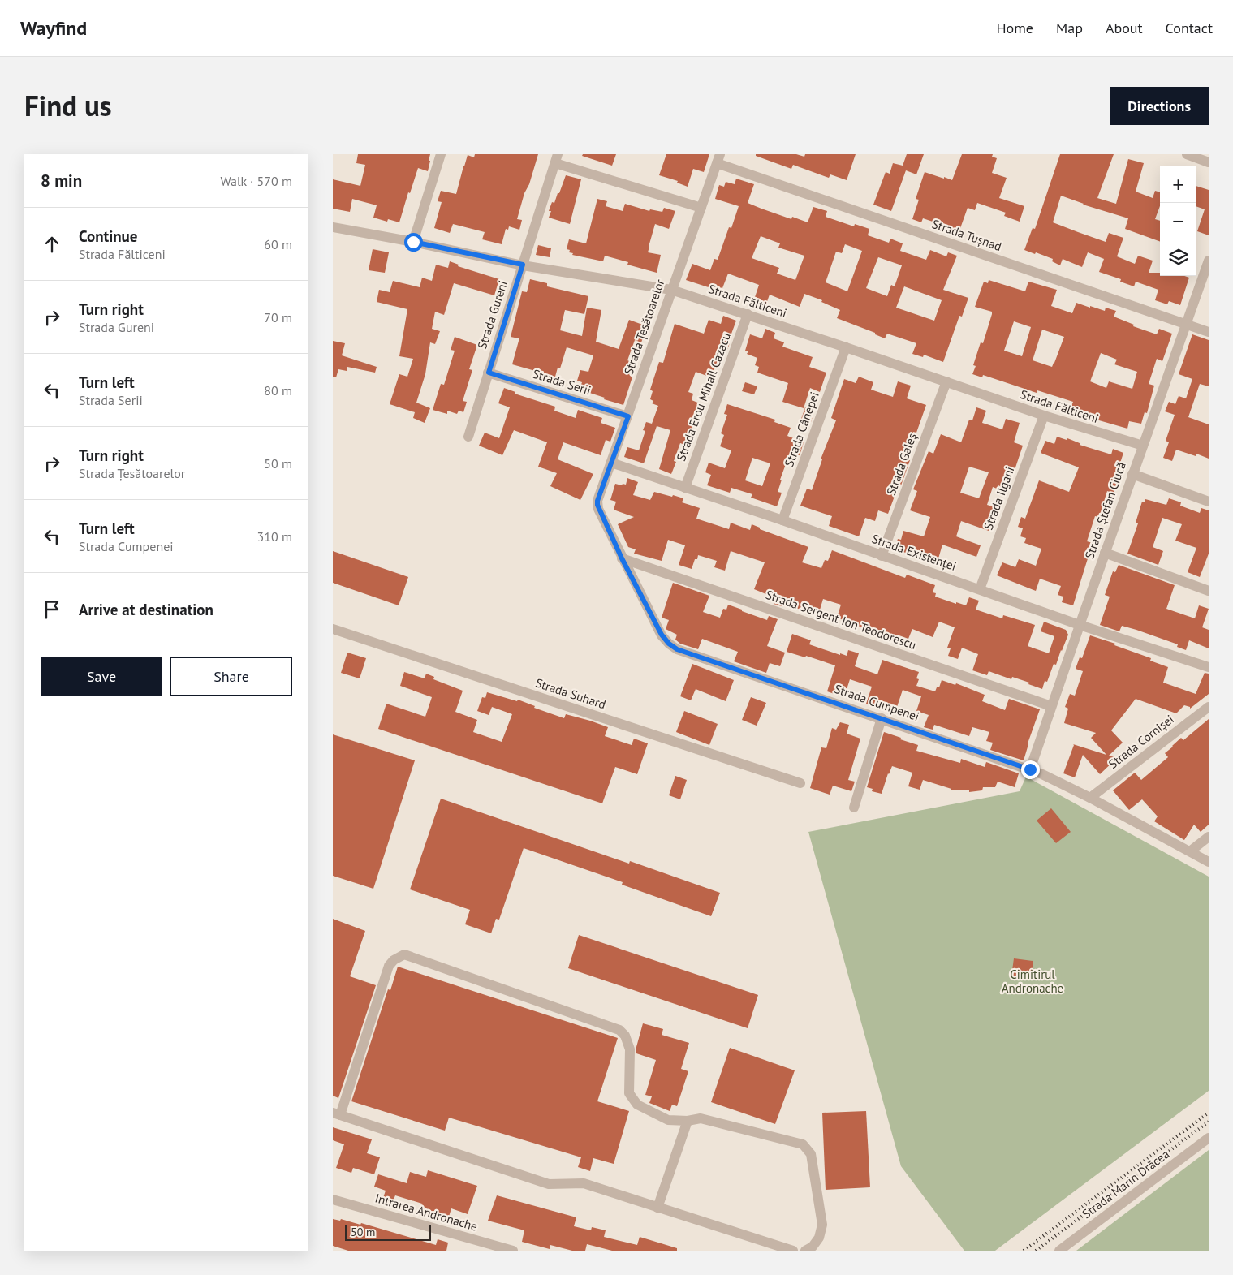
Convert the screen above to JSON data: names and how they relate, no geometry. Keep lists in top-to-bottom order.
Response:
{
  "streets": {
    "street": [
      "Strada Tușnad",
      "Strada Fălticeni",
      "Strada Gureni",
      "Strada Țesătoarelor",
      "Strada Serii",
      "Strada Erou Mihail Cazacu",
      "Strada Cânepei",
      "Strada Galeș",
      "Strada Ilgani",
      "Strada Ștefan Ciucă",
      "Strada Existenței",
      "Strada Sergent Ion Teodorescu",
      "Strada Suhard",
      "Strada Cumpenei",
      "Strada Cornișei",
      "Strada Marin Drăcea",
      "Intrarea Andronache"
    ]
  },
  "crossings": [
    ["Strada Tușnad", "Strada Țesătoarelor"],
    ["Strada Tușnad", "Strada Ștefan Ciucă"],
    ["Strada Fălticeni", "Strada Gureni"],
    ["Strada Fălticeni", "Strada Țesătoarelor"],
    ["Strada Fălticeni", "Strada Erou Mihail Cazacu"],
    ["Strada Fălticeni", "Strada Cânepei"],
    ["Strada Fălticeni", "Strada Galeș"],
    ["Strada Fălticeni", "Strada Ilgani"],
    ["Strada Fălticeni", "Strada Ștefan Ciucă"],
    ["Strada Gureni", "Strada Serii"],
    ["Strada Țesătoarelor", "Strada Serii"],
    ["Strada Țesătoarelor", "Strada Existenței"],
    ["Strada Țesătoarelor", "Strada Cumpenei"],
    ["Strada Erou Mihail Cazacu", "Strada Existenței"],
    ["Strada Cânepei", "Strada Existenței"],
    ["Strada Galeș", "Strada Existenței"],
    ["Strada Ilgani", "Strada Existenței"],
    ["Strada Ștefan Ciucă", "Strada Existenței"],
    ["Strada Ștefan Ciucă", "Strada Sergent Ion Teodorescu"],
    ["Strada Ștefan Ciucă", "Strada Cumpenei"],
    ["Strada Sergent Ion Teodorescu", "Strada Cumpenei"],
    ["Strada Cumpenei", "Strada Cornișei"]
  ],
  "parks": ["Cimitirul Andronache"],
  "scale_bar": "50 m",
  "page": {
    "header": "Wayfind",
    "nav": [
      "Home",
      "Map",
      "About",
      "Contact"
    ],
    "title": "Find us",
    "buttons": [
      "Directions",
      ["Save", "Share"]
    ],
    "heading": ["8 min", "Walk · 570 m"],
    "map_buttons": ["+", "−"],
    "list": [
      ["Continue", "Strada Fălticeni", "60 m"],
      ["Turn right", "Strada Gureni", "70 m"],
      ["Turn left", "Strada Serii", "80 m"],
      ["Turn right", "Strada Țesătoarelor", "50 m"],
      ["Turn left", "Strada Cumpenei", "310 m"],
      "Arrive at destination"
    ],
    "scale": "50 m"
  }
}
